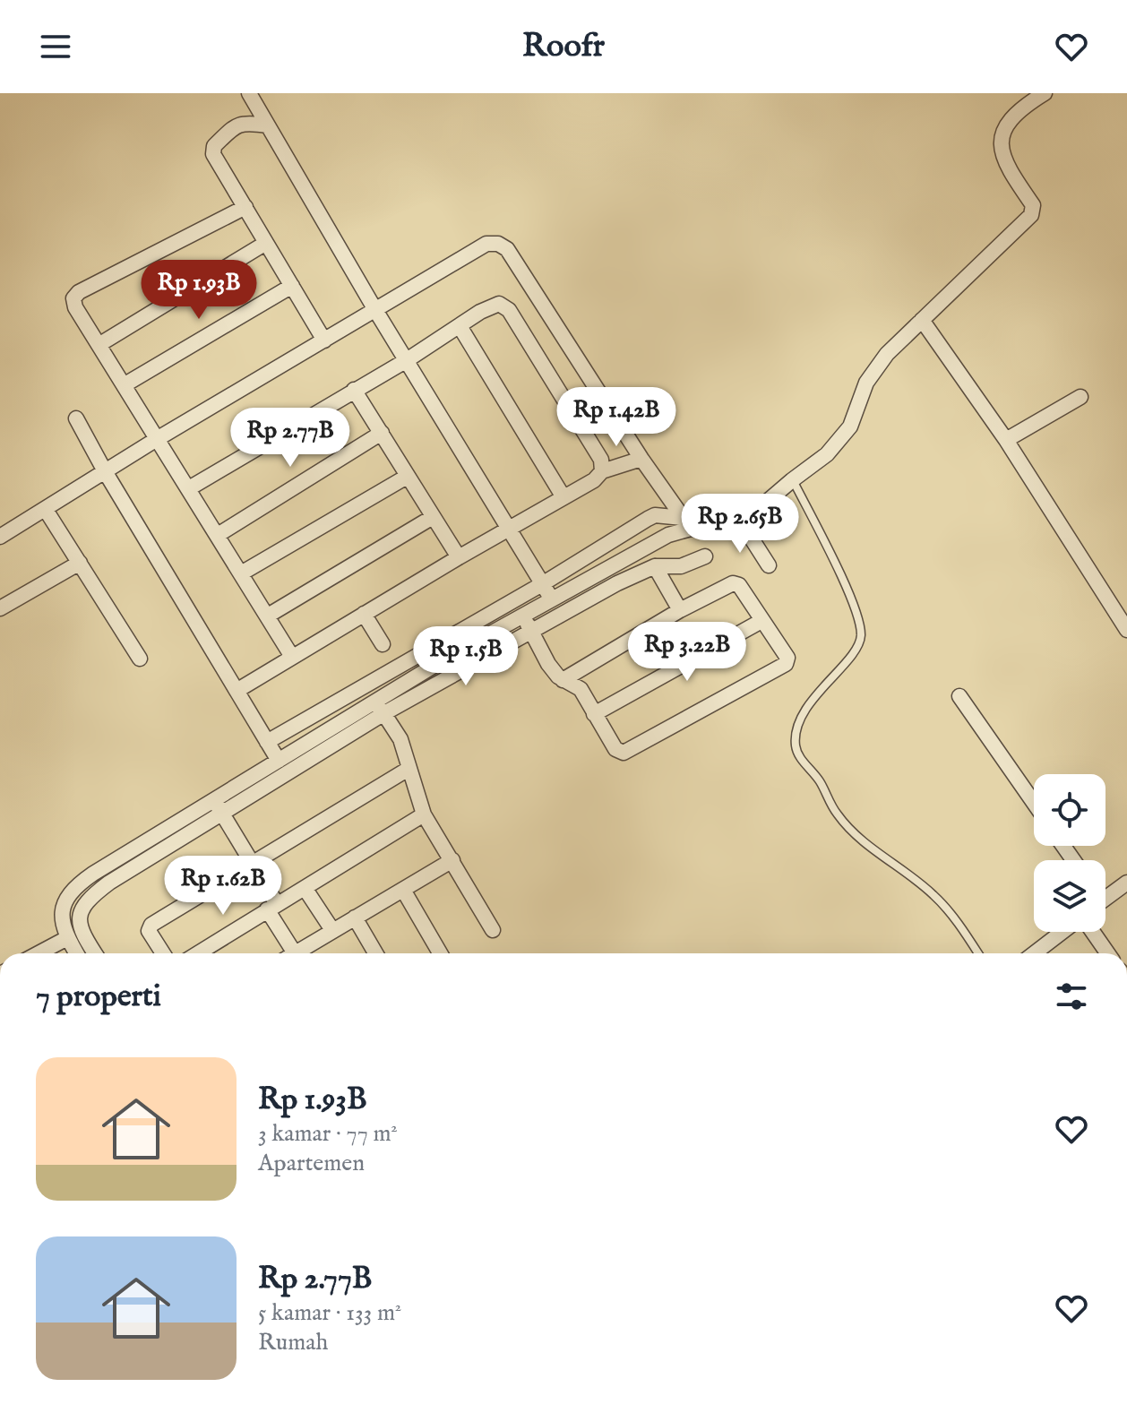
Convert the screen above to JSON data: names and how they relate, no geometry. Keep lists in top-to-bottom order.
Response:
{
  "page": {
    "header": "Roofr",
    "price": [
      "Rp 1.93B",
      "Rp 1.42B",
      "Rp 2.77B",
      "Rp 2.65B",
      "Rp 3.22B",
      "Rp 1.5B",
      "Rp 1.62B"
    ],
    "heading": "7 properti",
    "list": [
      {
        "name": "Rp 1.93B",
        "note": "3 kamar · 77 m² · Apartemen"
      },
      {
        "name": "Rp 2.77B",
        "note": "5 kamar · 133 m² · Rumah"
      }
    ]
  }
}
